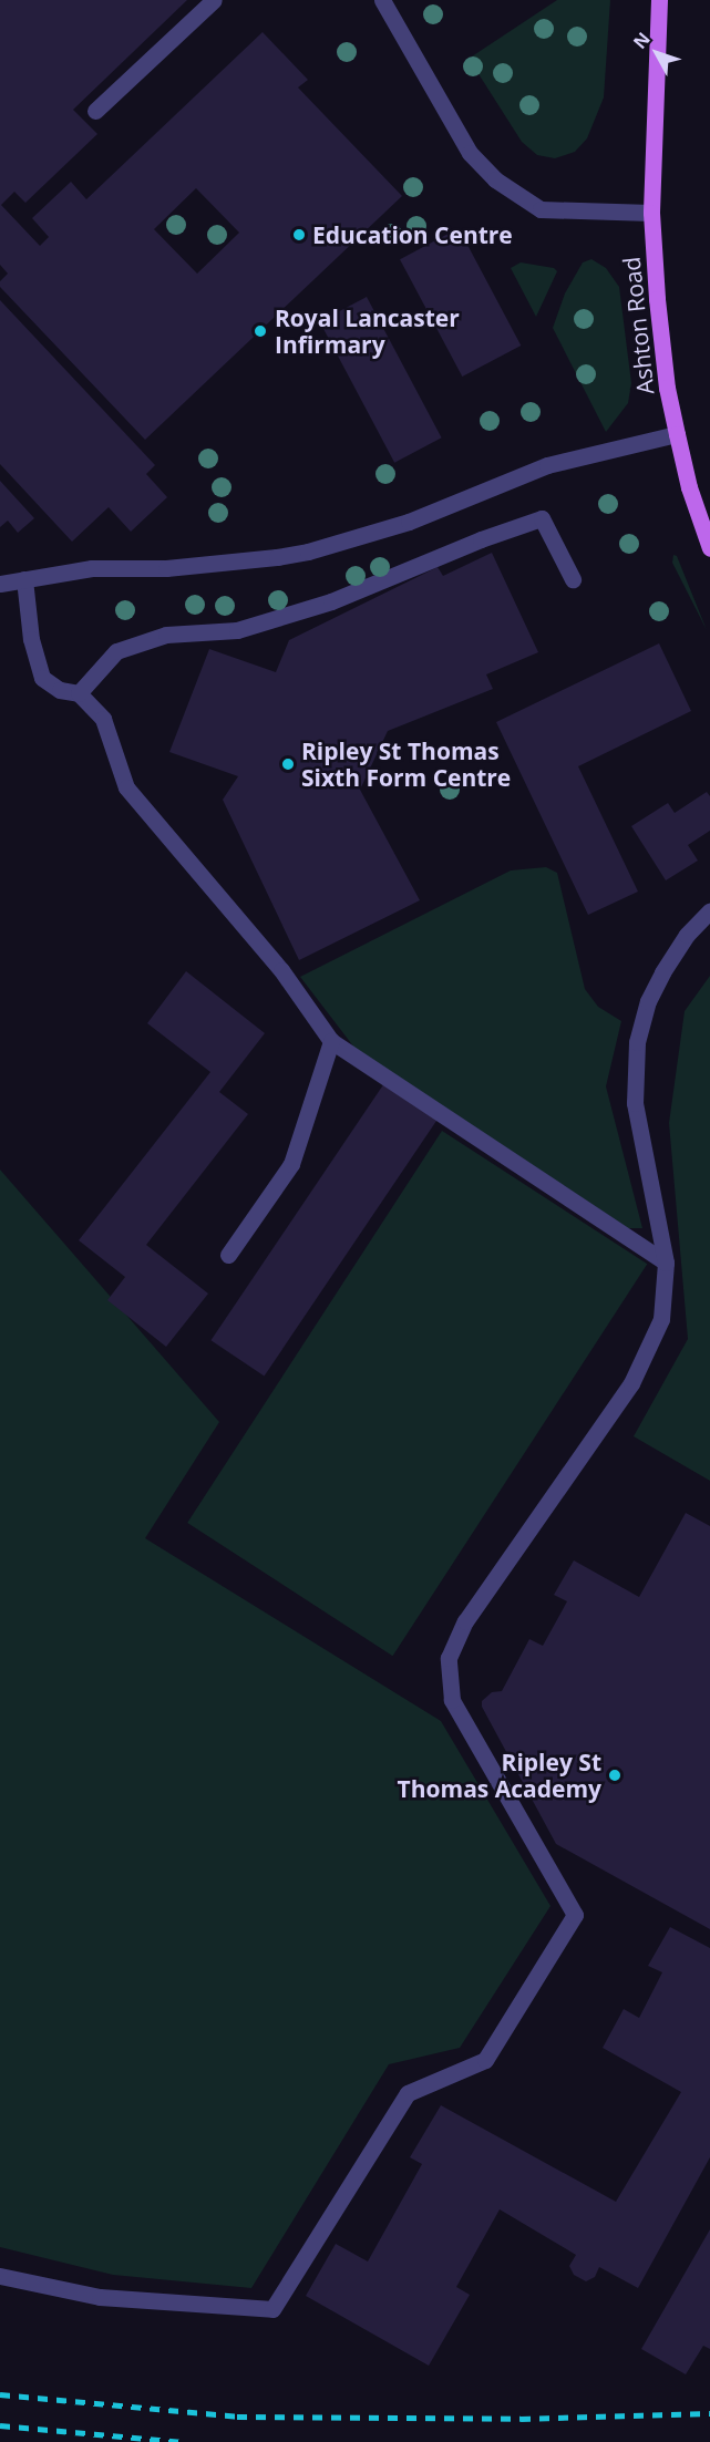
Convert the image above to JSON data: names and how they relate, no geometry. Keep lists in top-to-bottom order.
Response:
{
  "streets": {
    "main road": ["Ashton Road"]
  },
  "places": [
    "Education Centre",
    "Royal Lancaster Infirmary",
    "Ripley St Thomas Sixth Form Centre",
    "Ripley St Thomas Academy"
  ],
  "north": "top left"
}
